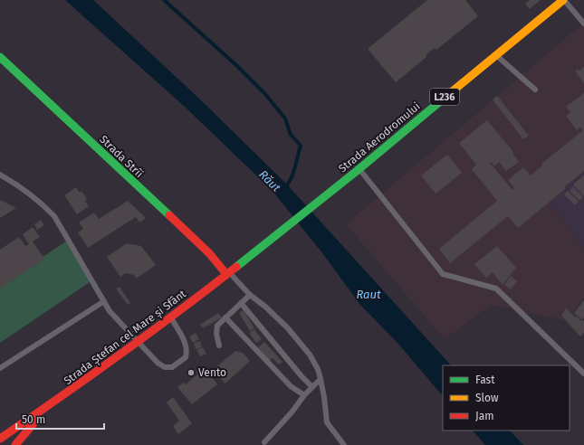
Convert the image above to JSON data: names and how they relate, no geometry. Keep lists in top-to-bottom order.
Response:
{
  "streets": {
    "main road": [
      "L236",
      "Strada Aerodromului",
      "Strada Strîi",
      "Strada Ștefan cel Mare și Sfânt"
    ]
  },
  "crossings": [
    ["Strada Aerodromului", "Strada Ștefan cel Mare și Sfânt"],
    ["Strada Strîi", "Strada Ștefan cel Mare și Sfânt"]
  ],
  "water": ["Răut", "Raut"],
  "places": ["Vento"],
  "legend": ["Fast", "Slow", "Jam"],
  "scale_bar": "50 m"
}
